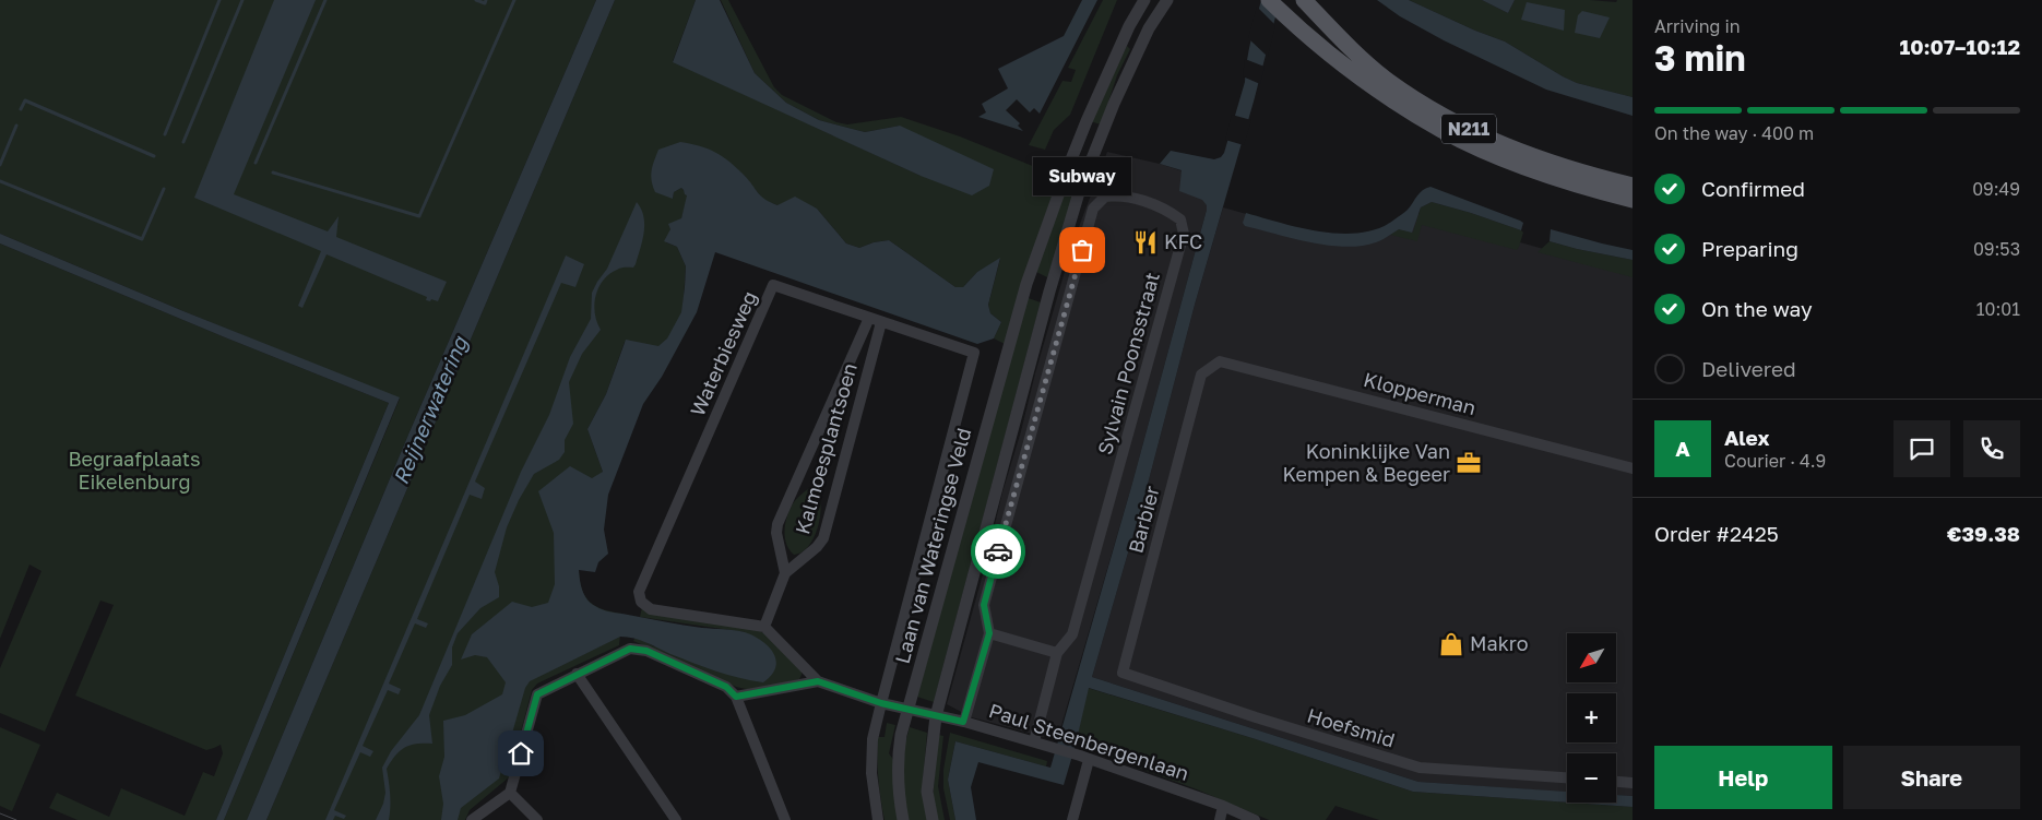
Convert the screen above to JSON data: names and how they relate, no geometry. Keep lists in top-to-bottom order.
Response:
{
  "streets": {
    "main road": ["N211"],
    "street": [
      "Waterbiesweg",
      "Sylvain Poonsstraat",
      "Klopperman",
      "Kalmoesplantsoen",
      "Barbier",
      "Laan van Wateringse Veld",
      "Hoefsmid",
      "Paul Steenbergenlaan"
    ]
  },
  "crossings": [
    ["Waterbiesweg", "Kalmoesplantsoen"],
    ["Waterbiesweg", "Laan van Wateringse Veld"],
    ["Sylvain Poonsstraat", "Paul Steenbergenlaan"],
    ["Klopperman", "Barbier"],
    ["Barbier", "Hoefsmid"],
    ["Laan van Wateringse Veld", "Paul Steenbergenlaan"]
  ],
  "water": ["Reijnerwatering"],
  "parks": ["Begraafplaats Eikelenburg"],
  "places": {
    "restaurant": ["KFC"],
    "other": ["Subway"],
    "office": ["Koninklijke Van Kempen & Begeer"],
    "shop": ["Makro"]
  },
  "north": "bottom left",
  "page": {
    "heading": ["3 min", "Arriving in", "10:07–10:12"],
    "panel": [
      "Alex",
      "Courier · 4.9",
      "Order #2425",
      "€39.38"
    ],
    "bar": "On the way · 400 m",
    "bubble": "Subway",
    "list": [
      ["Confirmed", "09:49"],
      ["Preparing", "09:53"],
      ["On the way", "10:01"],
      "Delivered"
    ],
    "round": "A",
    "map_buttons": ["+", "−"],
    "buttons": ["Help", "Share"]
  }
}
